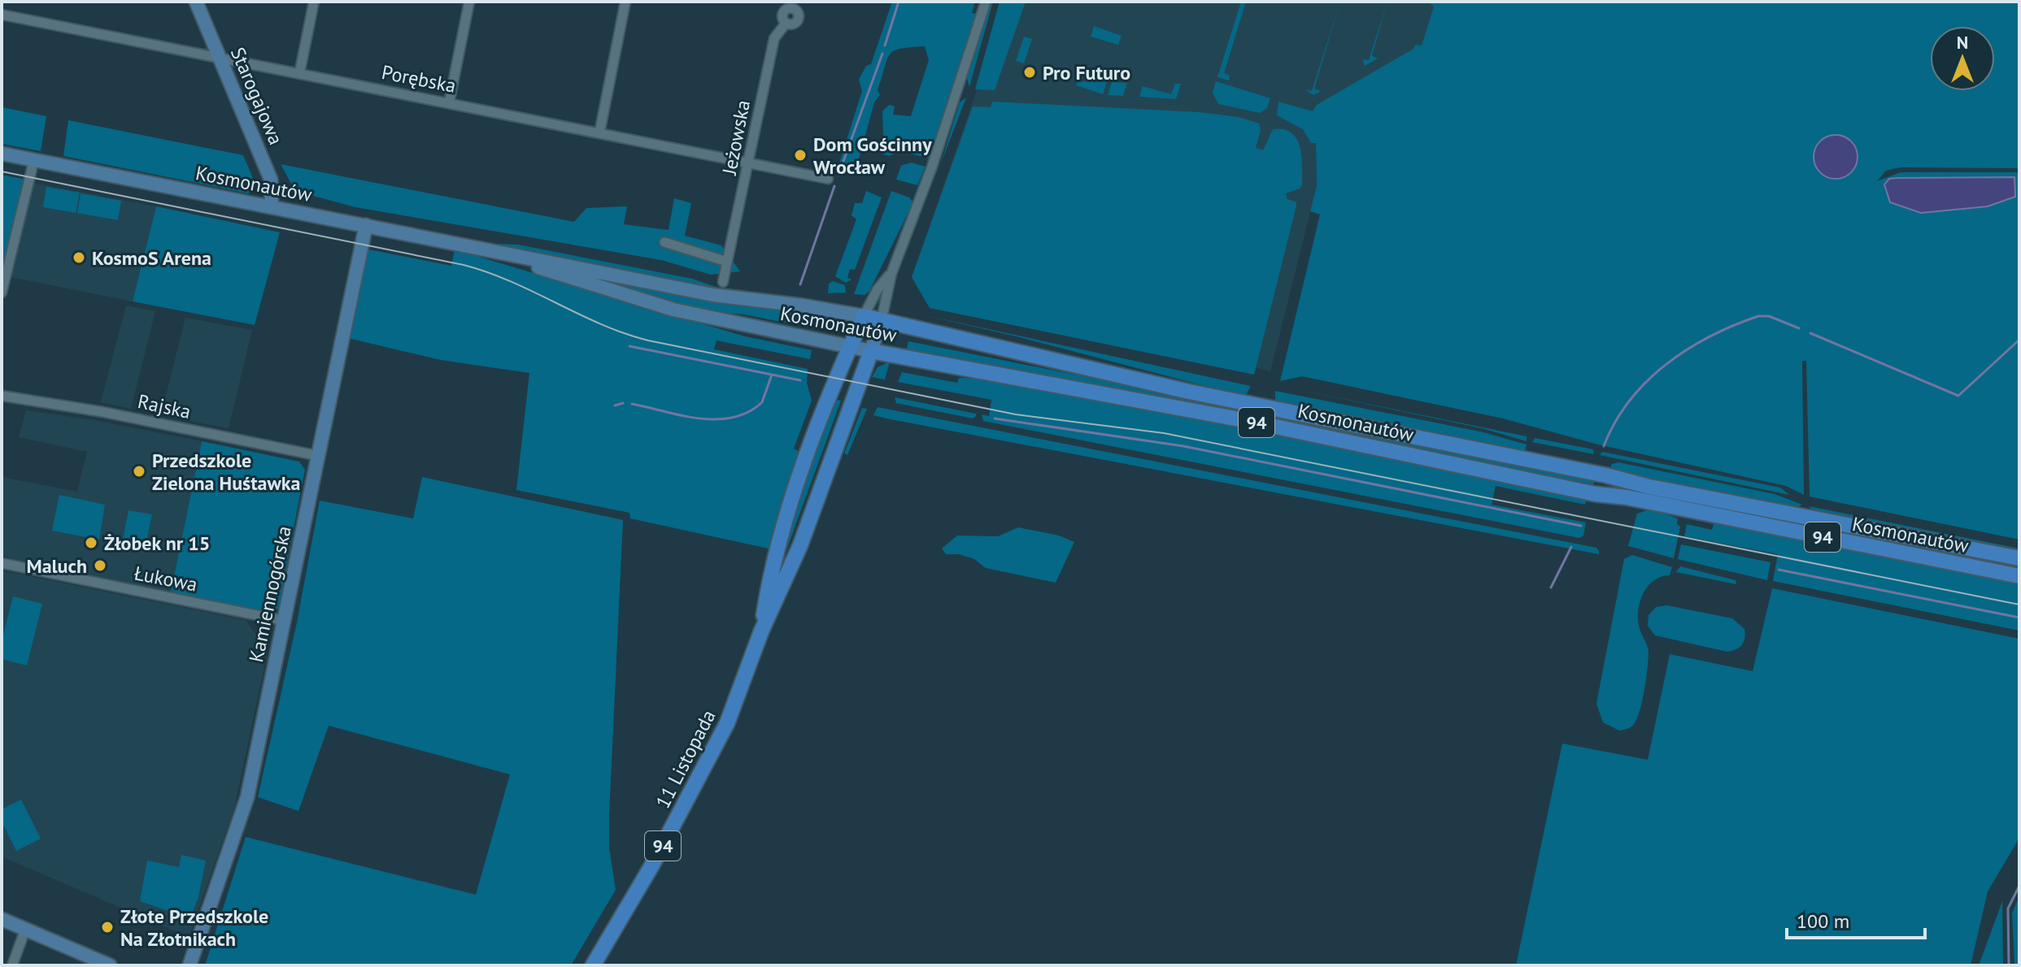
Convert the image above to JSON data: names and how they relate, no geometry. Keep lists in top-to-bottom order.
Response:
{
  "streets": {
    "main road": [
      "Starogajowa",
      "Kosmonautów",
      "94",
      "Kamiennogórska",
      "11 Listopada"
    ],
    "street": [
      "Porębska",
      "Jeżowska",
      "Rajska",
      "Łukowa"
    ]
  },
  "crossings": [
    ["Porębska", "Starogajowa"],
    ["Porębska", "Jeżowska"],
    ["Starogajowa", "Kosmonautów"],
    ["Kosmonautów", "Kamiennogórska"],
    ["Kosmonautów", "11 Listopada"],
    ["Rajska", "Kamiennogórska"],
    ["Łukowa", "Kamiennogórska"]
  ],
  "places": [
    "Pro Futuro",
    "Dom Gościnny Wrocław",
    "KosmoS Arena",
    "Przedszkole Zielona Huśtawka",
    "Żłobek nr 15",
    "Maluch",
    "Złote Przedszkole Na Złotnikach"
  ],
  "scale_bar": "100 m",
  "north": "top"
}
